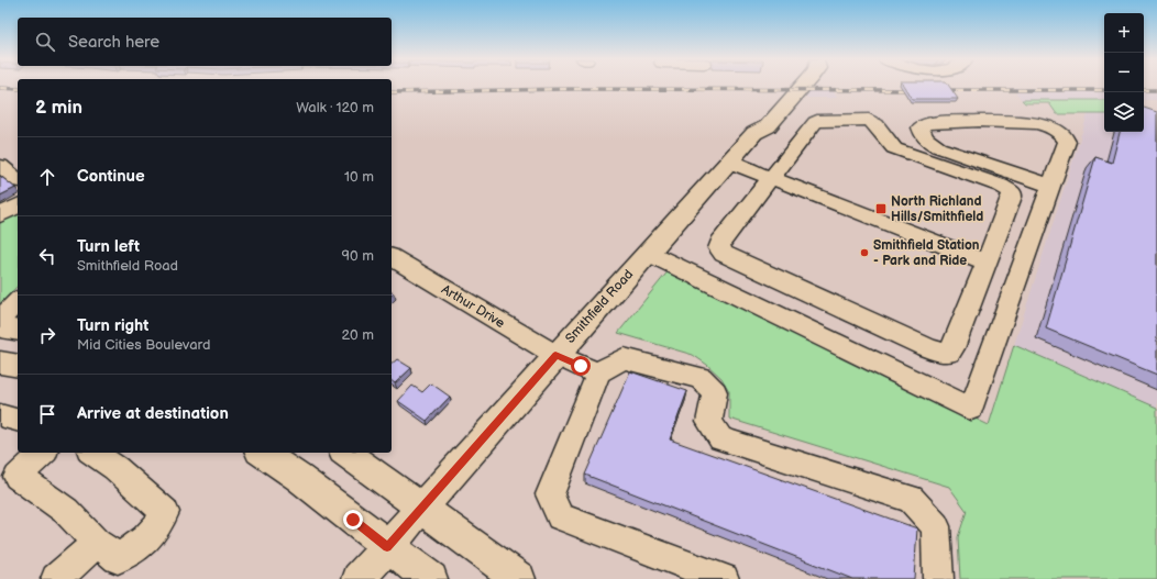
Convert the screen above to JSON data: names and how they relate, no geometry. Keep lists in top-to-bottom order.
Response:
{
  "streets": {
    "main road": ["Smithfield Road"],
    "street": ["Arthur Drive"]
  },
  "crossings": [
    ["Arthur Drive", "Smithfield Road"]
  ],
  "places": {
    "transit": ["North Richland Hills/Smithfield"],
    "other": ["Smithfield Station - Park and Ride"]
  },
  "page": {
    "map_buttons": ["+", "−"],
    "search": "Search here",
    "heading": ["2 min", "Walk · 120 m"],
    "list": [
      ["Continue", "10 m"],
      ["Turn left", "Smithfield Road", "90 m"],
      ["Turn right", "Mid Cities Boulevard", "20 m"],
      "Arrive at destination"
    ]
  }
}
